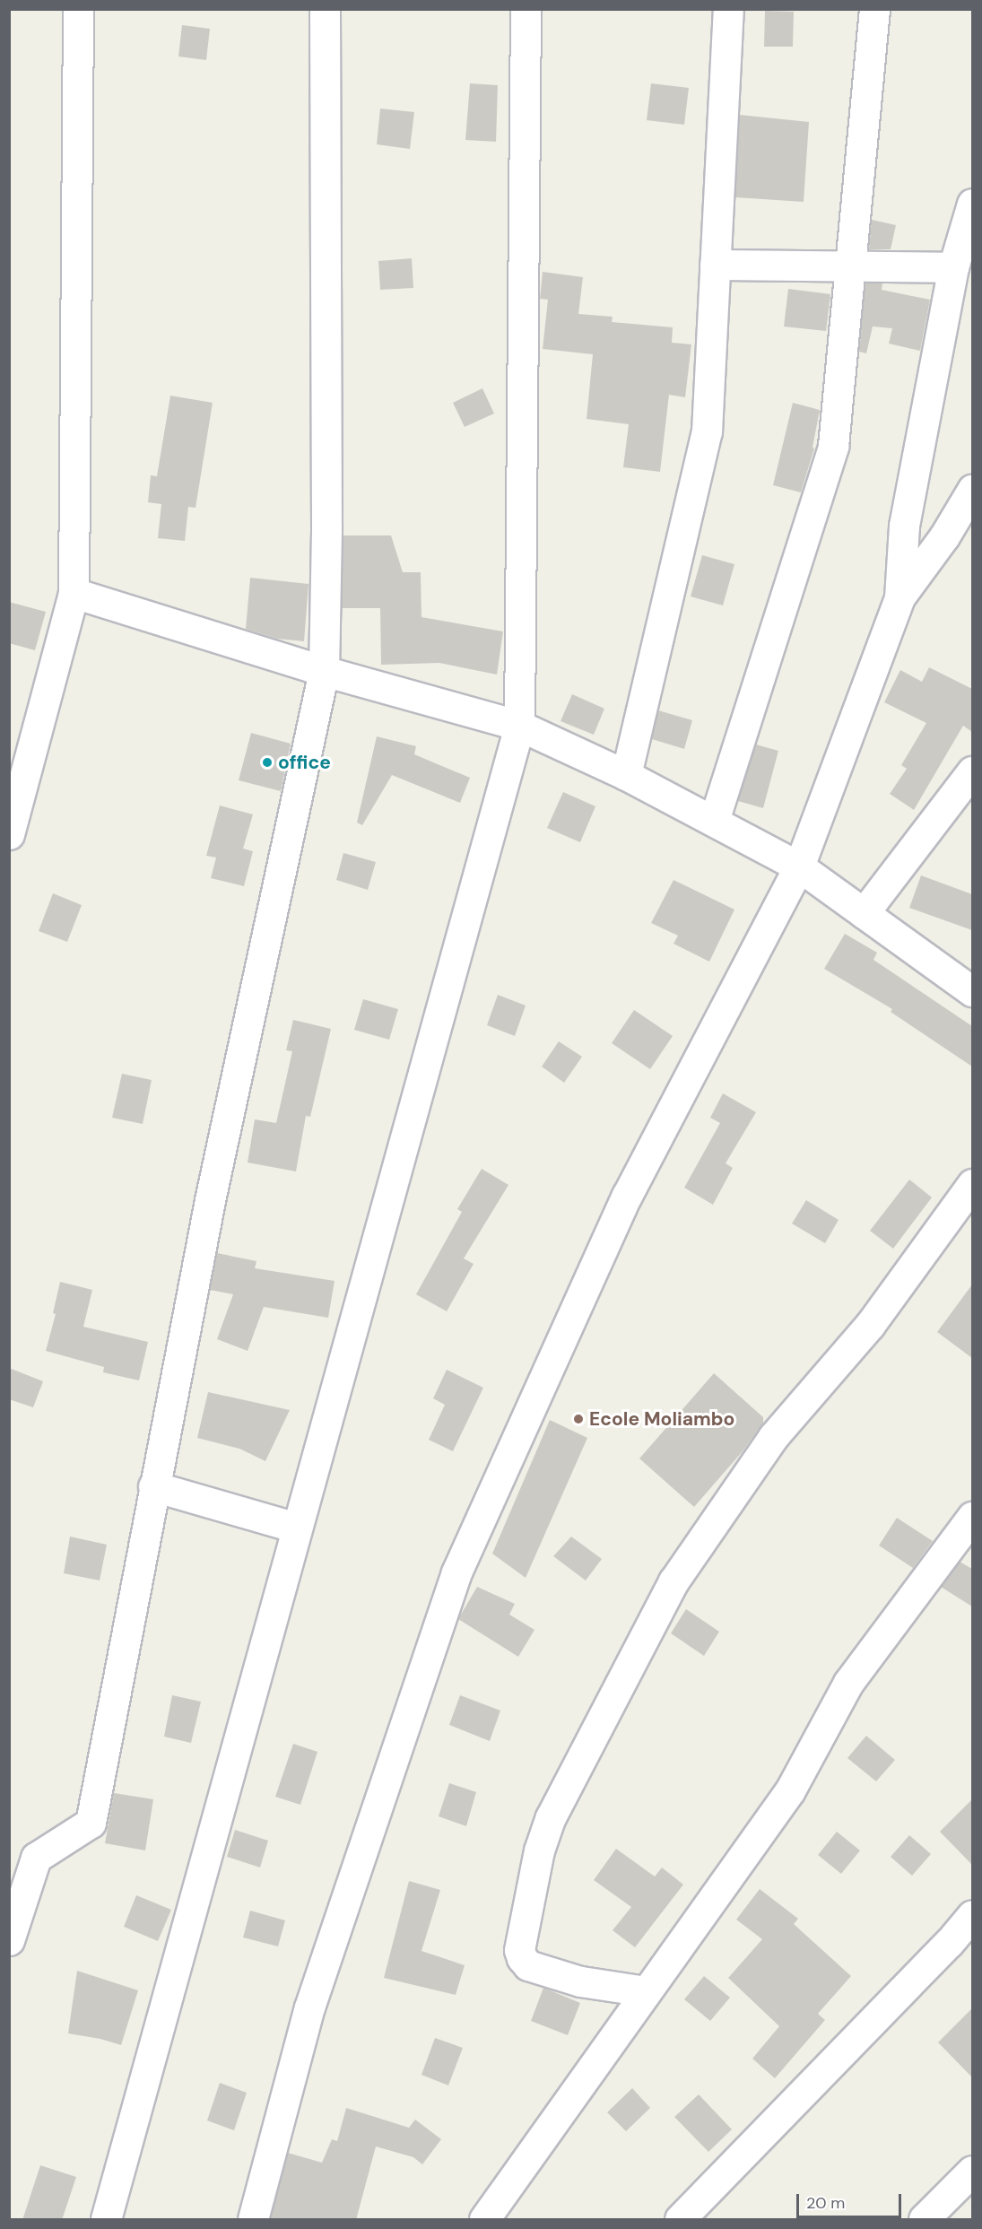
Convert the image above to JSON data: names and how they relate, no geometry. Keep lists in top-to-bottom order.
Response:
{
  "places": ["office", "Ecole Moliambo"],
  "scale_bar": "20 m"
}
